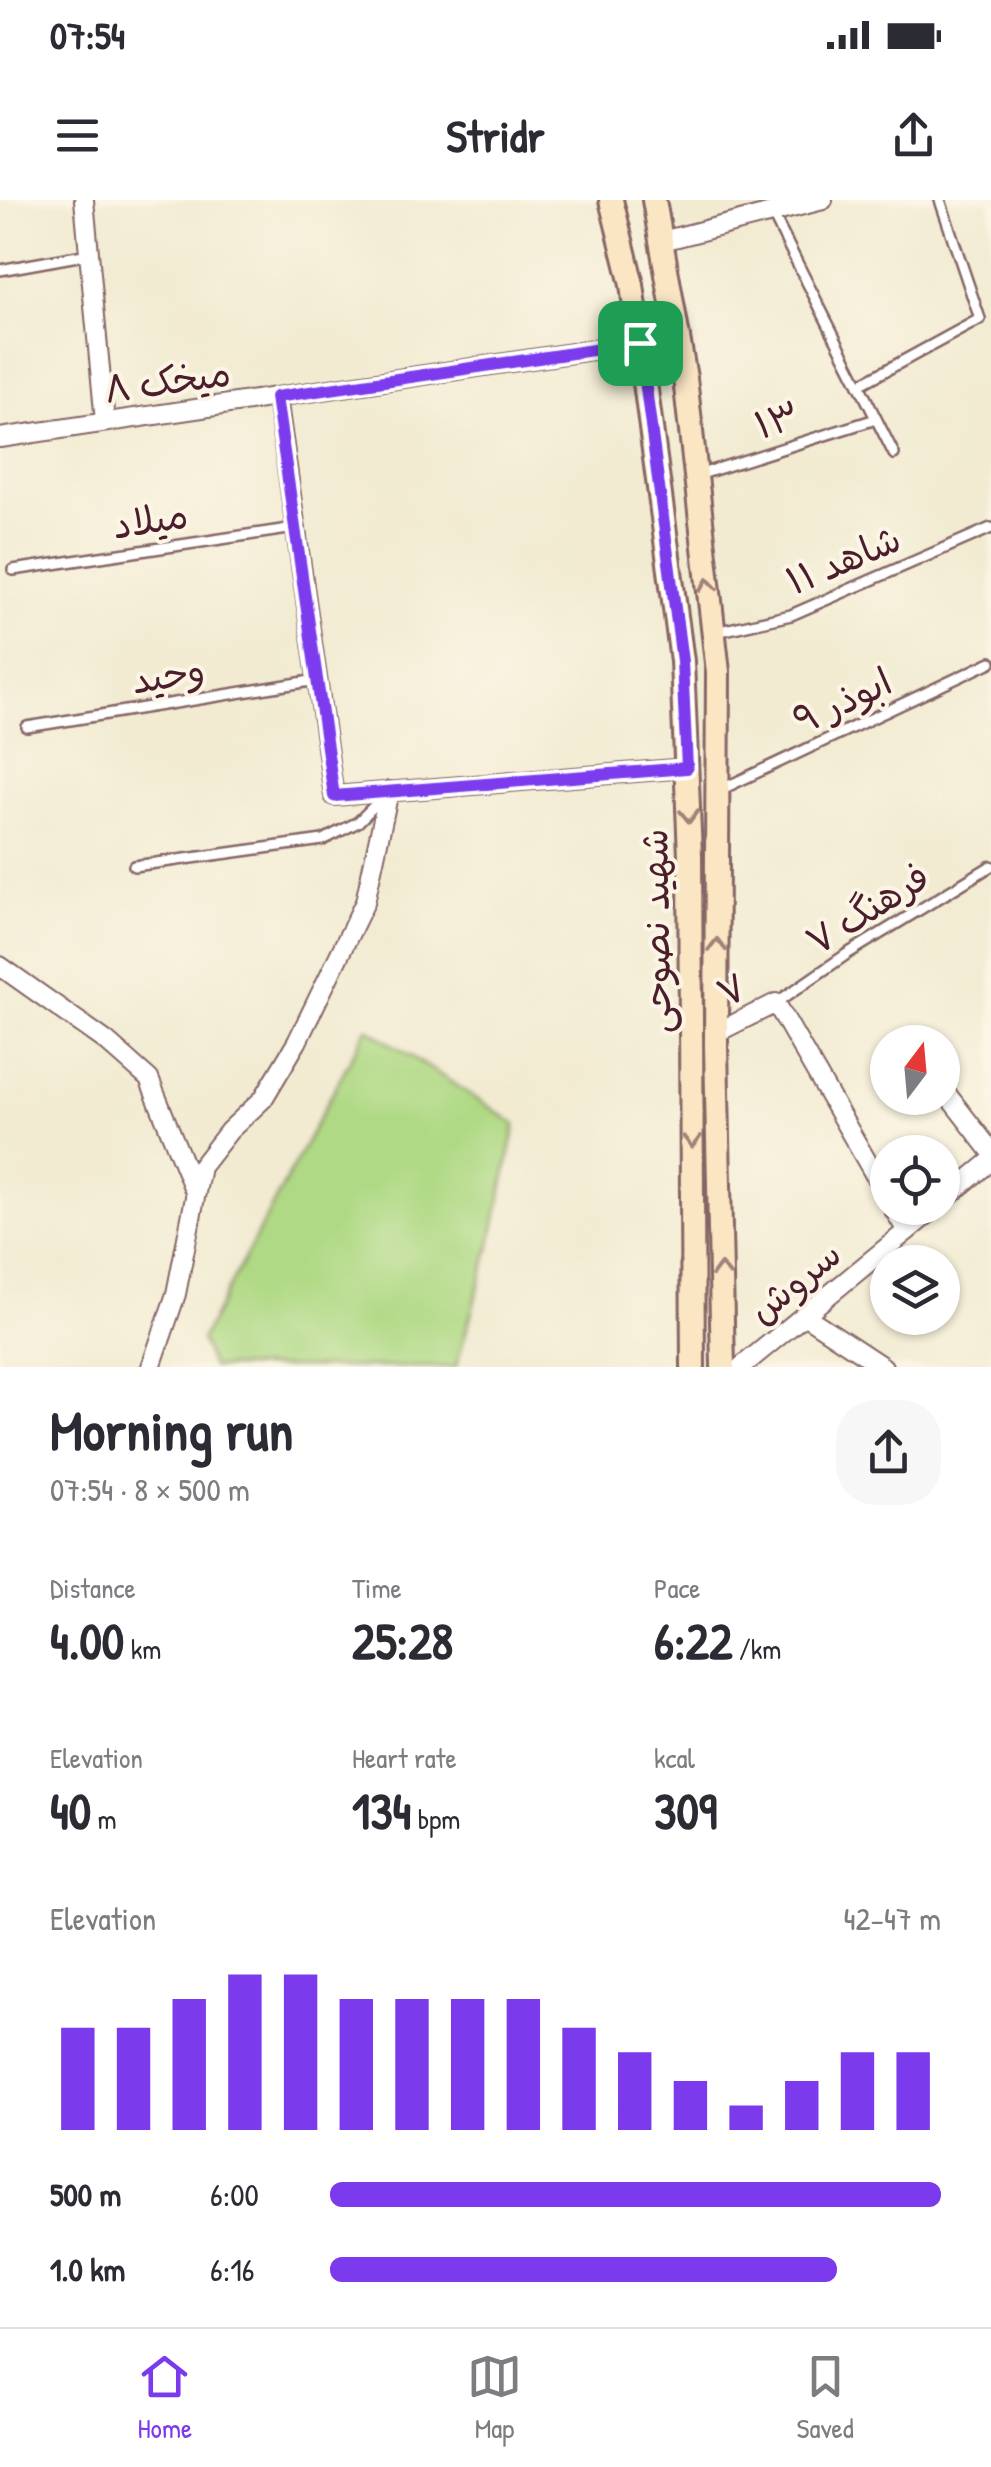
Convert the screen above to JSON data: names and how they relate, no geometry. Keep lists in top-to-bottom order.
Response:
{
  "streets": {
    "main road": ["شهید نصوحی"],
    "street": ["میخک ۸", "۷", "سروش"],
    "lane": [
      "۱۳",
      "میلاد",
      "شاهد ۱۱",
      "وحید",
      "ابوذر ۹",
      "فرهنگ ۷"
    ]
  },
  "crossings": [
    ["میخک ۸", "شهید نصوحی"],
    ["۱۳", "شهید نصوحی"],
    ["شاهد ۱۱", "شهید نصوحی"],
    ["ابوذر ۹", "شهید نصوحی"],
    ["فرهنگ ۷", "۷"],
    ["شهید نصوحی", "۷"]
  ],
  "north": "top",
  "page": {
    "status": "07:54",
    "header": "Stridr",
    "heading": ["Morning run", "07:54 · 8 × 500 m"],
    "stats": [
      ["Distance", "4.00 km"],
      ["Time", "25:28"],
      ["Pace", "6:22 /km"],
      ["Elevation", "40 m"],
      ["Heart rate", "134 bpm"],
      ["kcal", "309"]
    ],
    "chart": ["Elevation", "42–47 m"],
    "list": [
      {
        "name": "500 m",
        "note": "6:00"
      },
      {
        "name": "1.0 km",
        "note": "6:16"
      }
    ],
    "tabs": ["Home", "Map", "Saved"]
  }
}
